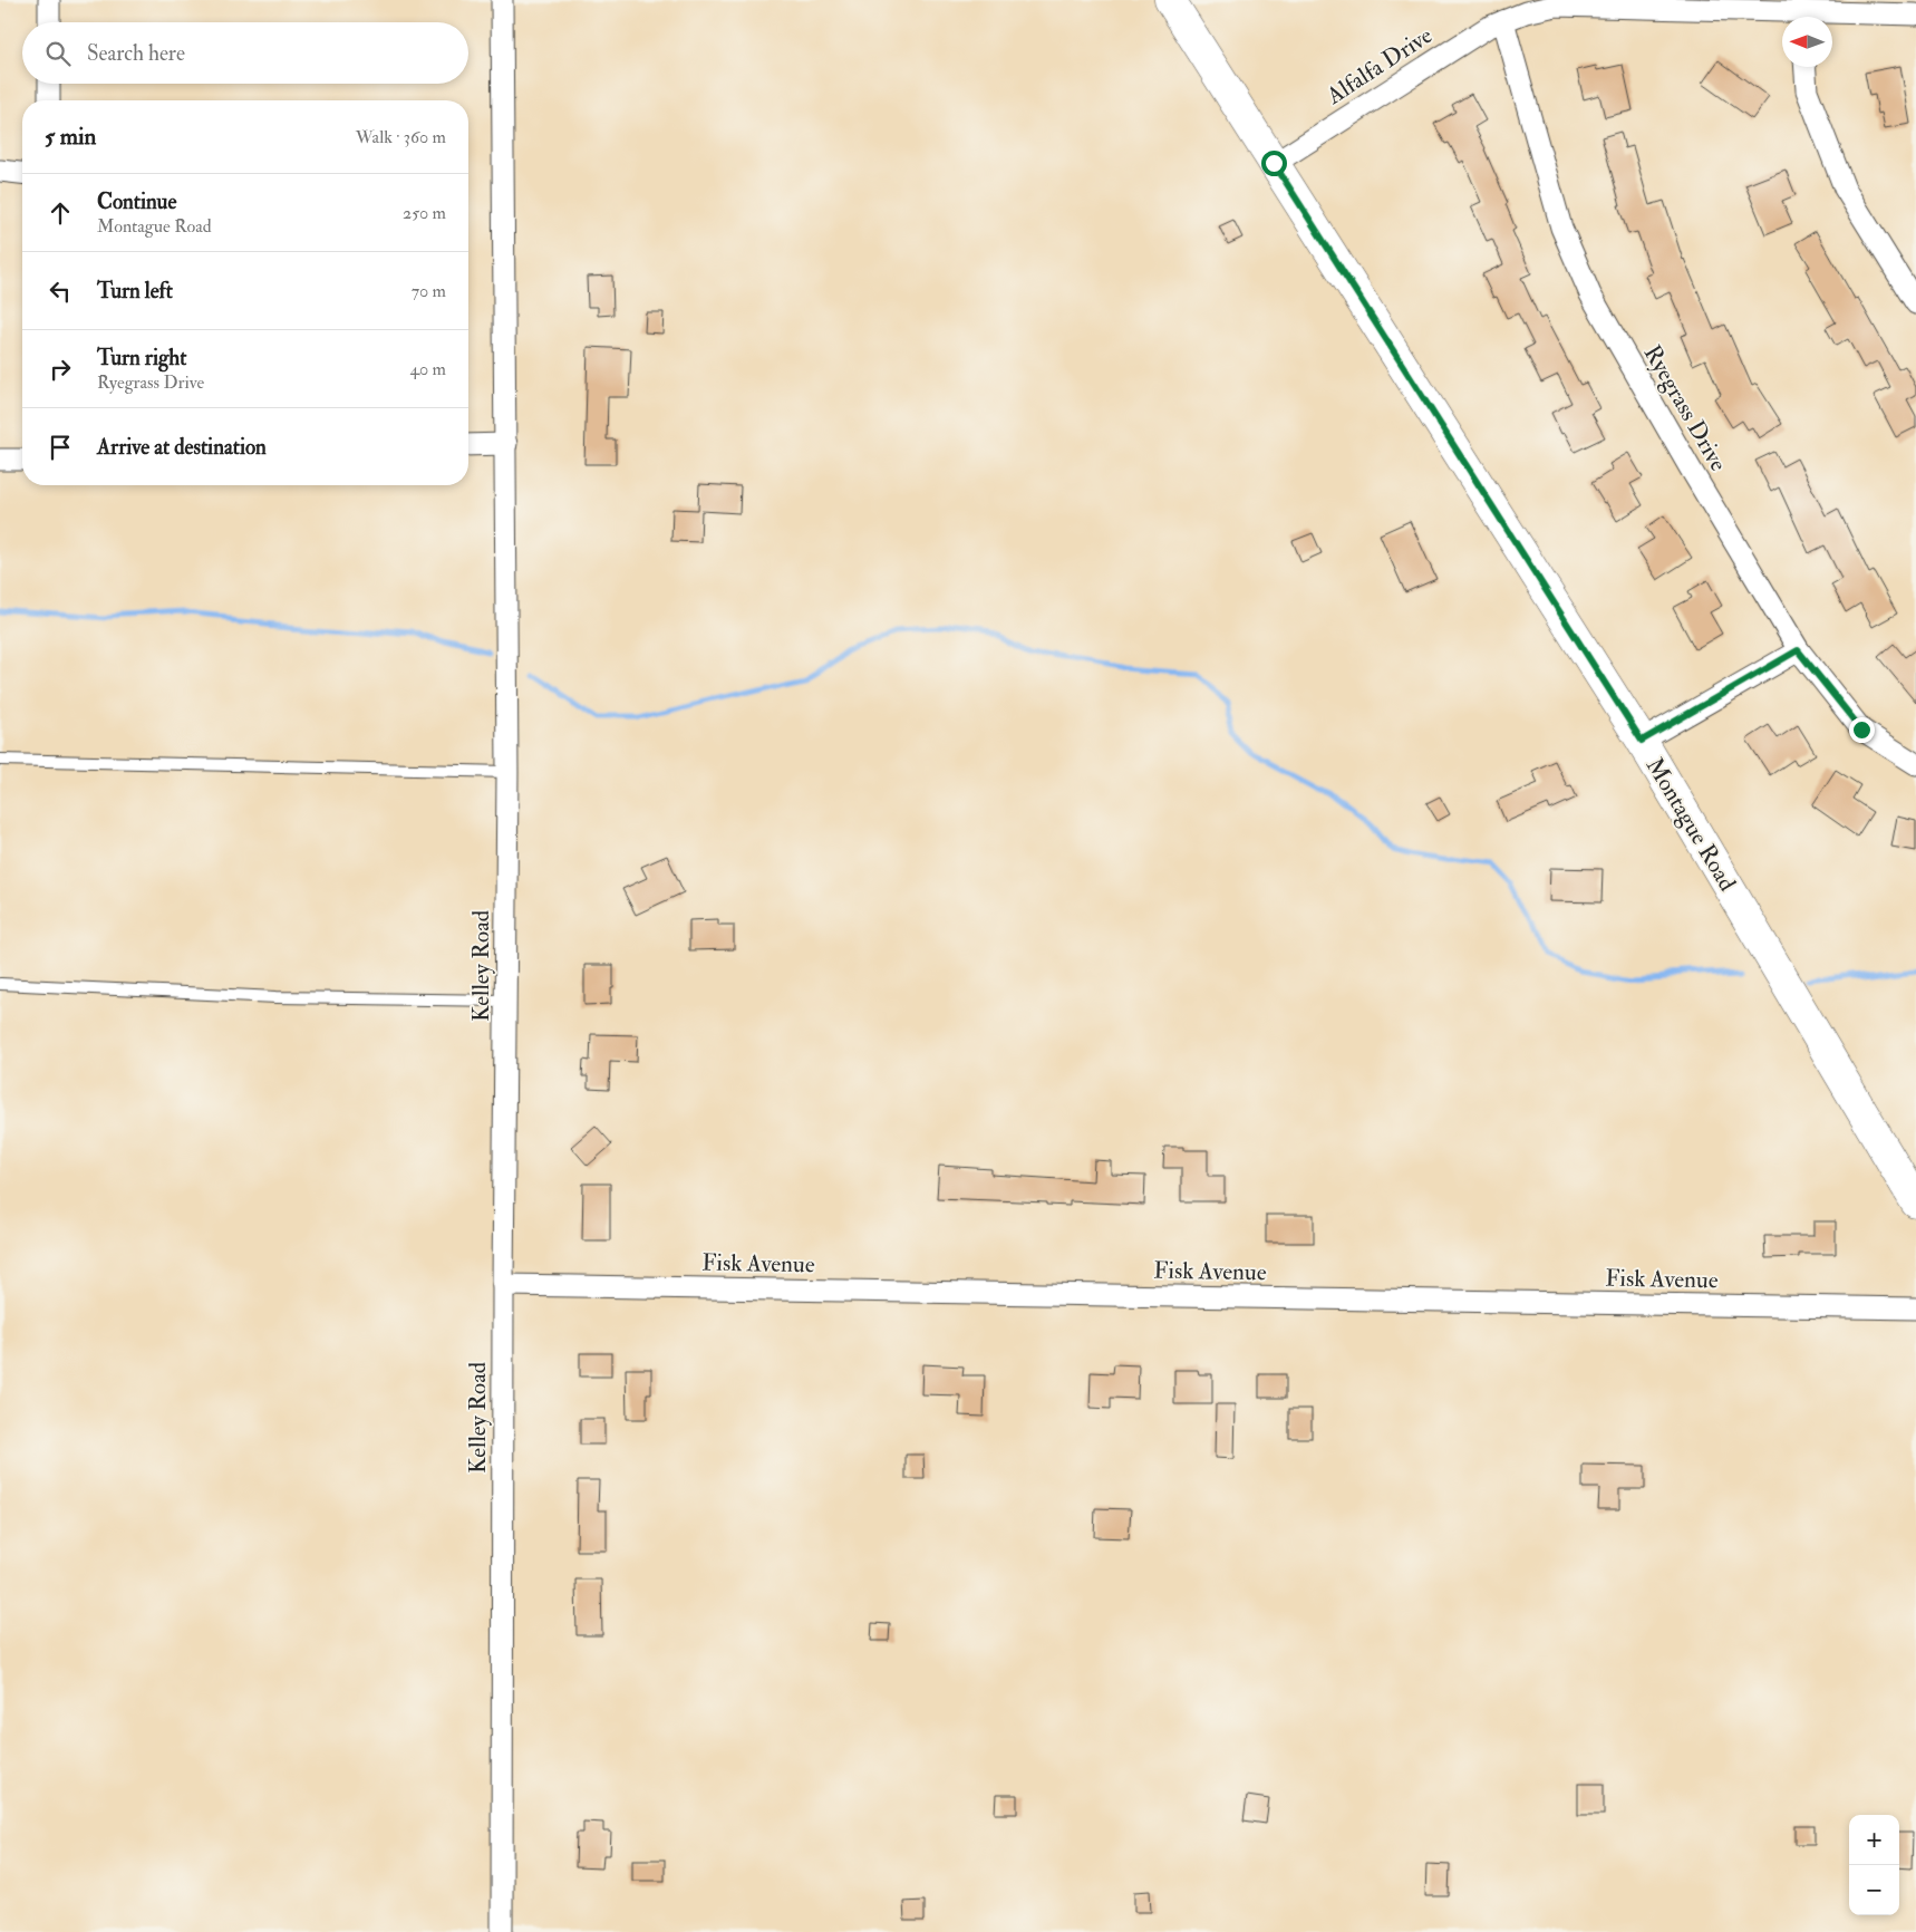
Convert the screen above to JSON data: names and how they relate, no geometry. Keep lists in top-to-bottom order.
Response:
{
  "streets": {
    "main road": ["Montague Road"],
    "street": [
      "Alfalfa Drive",
      "Ryegrass Drive",
      "Kelley Road",
      "Fisk Avenue"
    ]
  },
  "crossings": [
    ["Alfalfa Drive", "Ryegrass Drive"],
    ["Alfalfa Drive", "Montague Road"],
    ["Kelley Road", "Fisk Avenue"]
  ],
  "north": "left",
  "page": {
    "search": "Search here",
    "heading": ["5 min", "Walk · 360 m"],
    "list": [
      ["Continue", "Montague Road", "250 m"],
      ["Turn left", "70 m"],
      ["Turn right", "Ryegrass Drive", "40 m"],
      "Arrive at destination"
    ],
    "map_buttons": ["+", "−"]
  }
}
